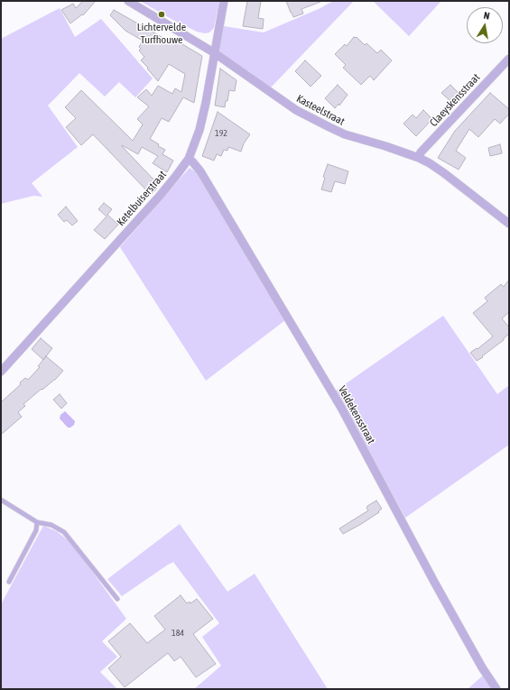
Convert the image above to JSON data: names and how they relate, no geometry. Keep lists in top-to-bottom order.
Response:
{
  "streets": {
    "street": [
      "Claeyskensstraat",
      "Kasteelstraat",
      "Ketelbuiserstraat",
      "Veldekensstraat"
    ]
  },
  "crossings": [
    ["Claeyskensstraat", "Kasteelstraat"],
    ["Kasteelstraat", "Ketelbuiserstraat"],
    ["Ketelbuiserstraat", "Veldekensstraat"]
  ],
  "places": ["Lichtervelde Turfhouwe"],
  "house_numbers": ["192", "184"],
  "north": "top"
}
